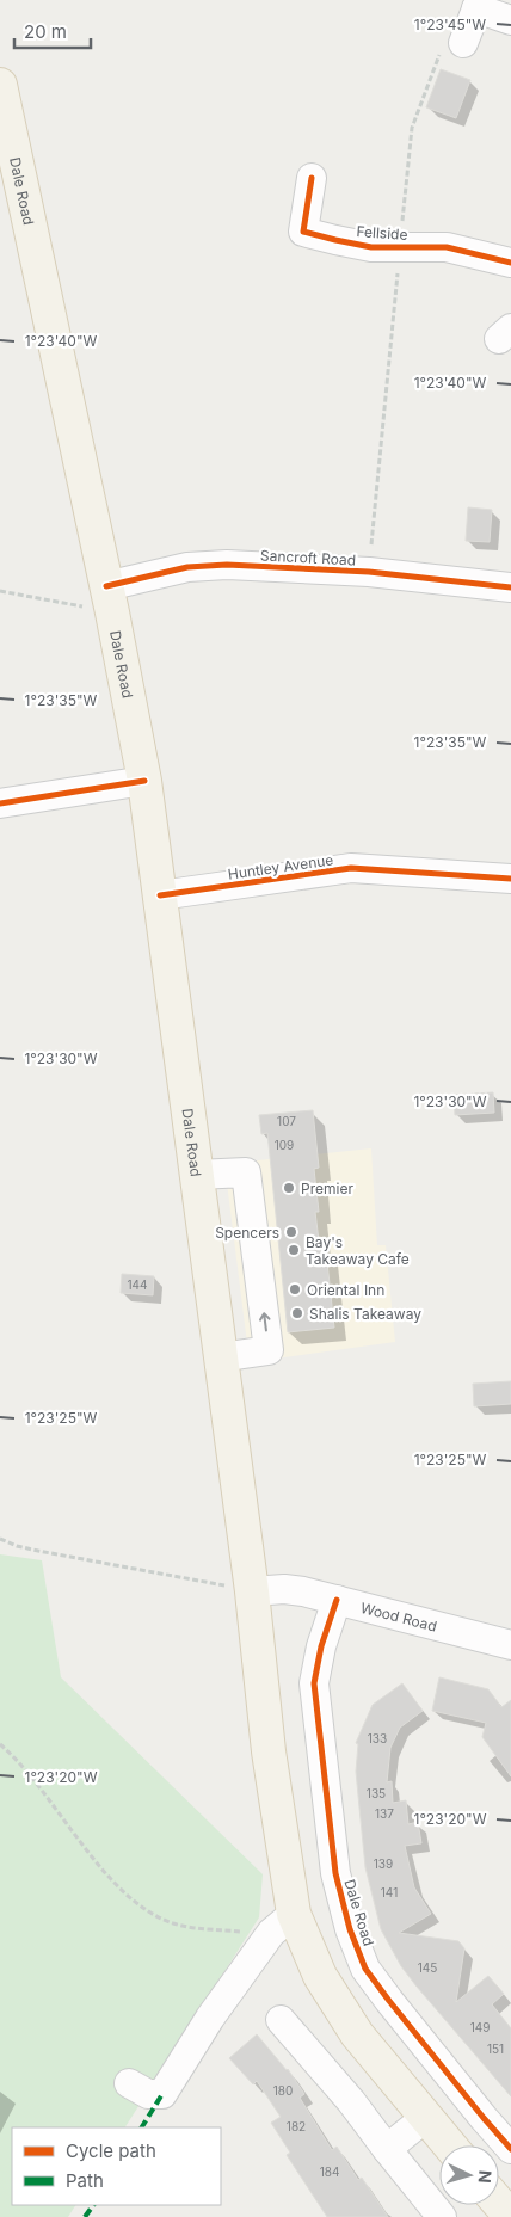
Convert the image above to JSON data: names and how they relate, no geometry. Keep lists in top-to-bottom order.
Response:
{
  "streets": {
    "main road": ["Dale Road"],
    "street": [
      "Fellside",
      "Sancroft Road",
      "Huntley Avenue",
      "Wood Road"
    ]
  },
  "crossings": [
    ["Dale Road", "Sancroft Road"],
    ["Dale Road", "Huntley Avenue"],
    ["Dale Road", "Wood Road"]
  ],
  "places": [
    "Premier",
    "Spencers",
    "Bay's Takeaway Cafe",
    "Oriental Inn",
    "Shalis Takeaway"
  ],
  "house_numbers": [
    "107",
    "109",
    "144",
    "133",
    "135",
    "137",
    "139",
    "141",
    "145",
    "149",
    "151",
    "180",
    "182",
    "184"
  ],
  "legend": ["Cycle path", "Path"],
  "scale_bar": "20 m",
  "north": "right",
  "coordinates": [
    "1°23'45\"W",
    "1°23'40\"W",
    "1°23'35\"W",
    "1°23'30\"W",
    "1°23'25\"W",
    "1°23'20\"W"
  ]
}
